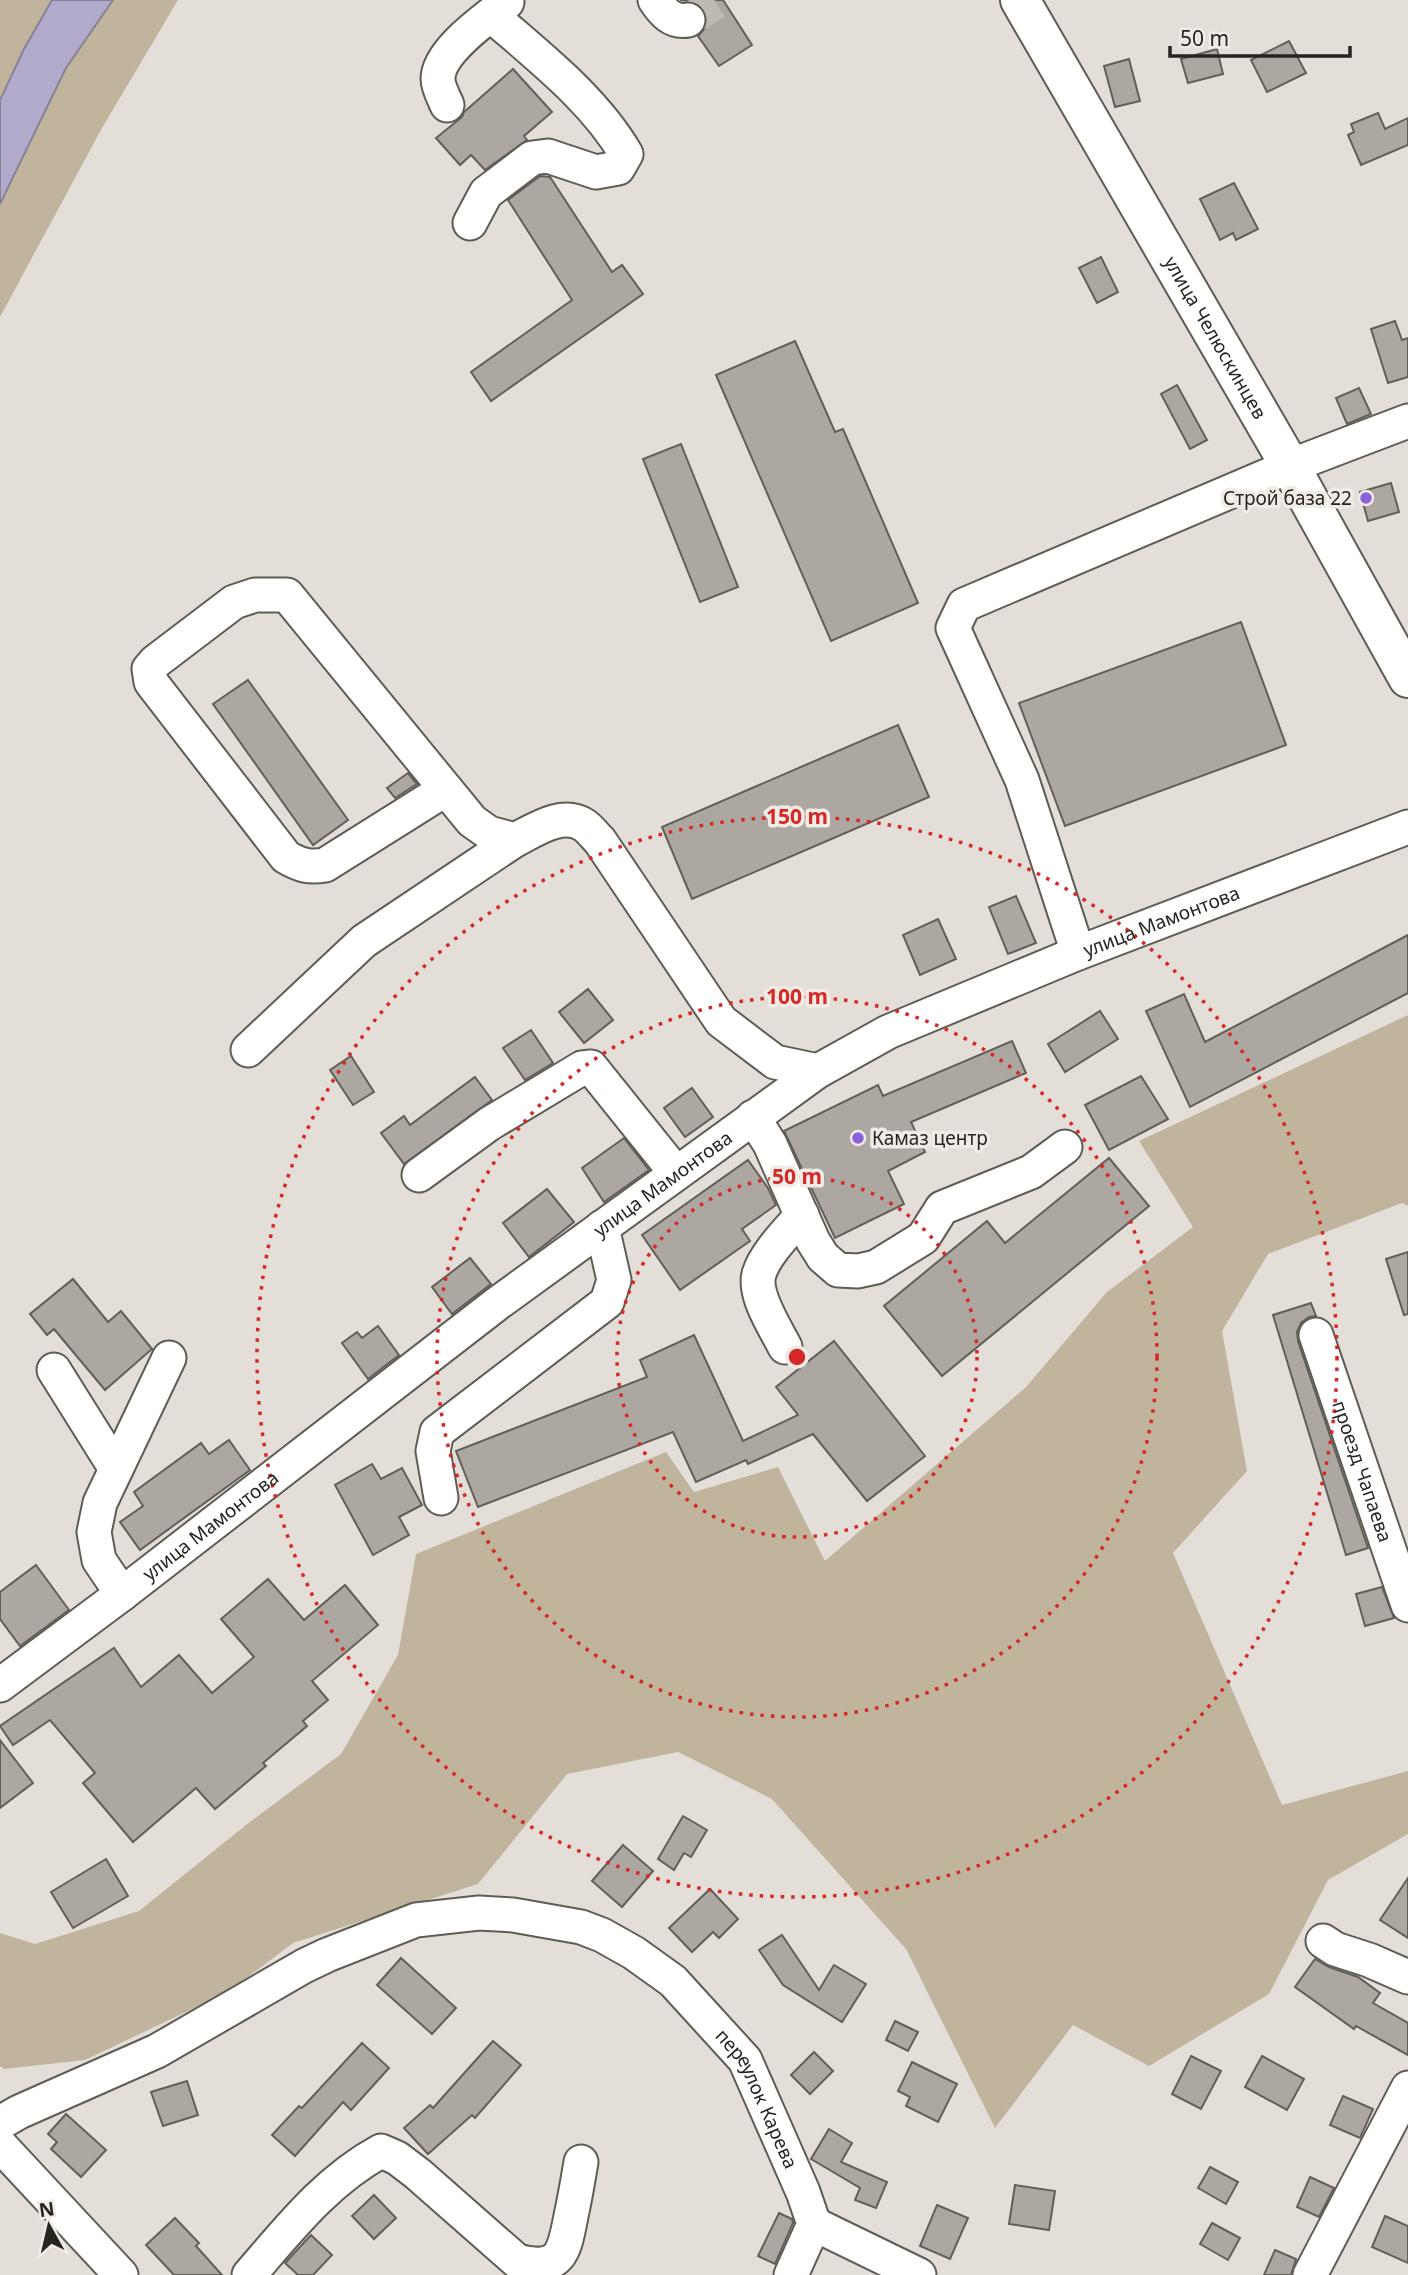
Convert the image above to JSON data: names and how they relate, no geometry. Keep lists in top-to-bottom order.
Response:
{
  "streets": {
    "main road": ["улица Челюскинцев"],
    "street": ["улица Мамонтова", "проезд Чапаева", "переулок Карева"]
  },
  "places": ["Строй база 22", "Камаз центр"],
  "scale_bar": "50 m",
  "north": "top",
  "rings": ["150 m", "100 m", "50 m"]
}
